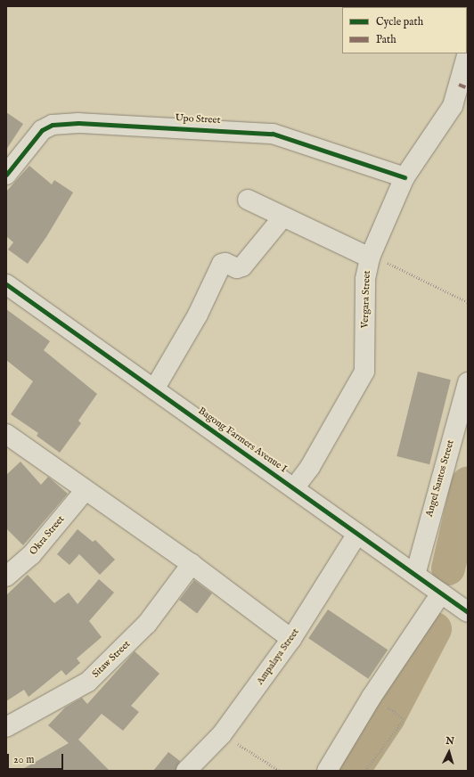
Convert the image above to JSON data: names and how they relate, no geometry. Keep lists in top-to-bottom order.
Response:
{
  "streets": {
    "street": [
      "Upo Street",
      "Vergara Street",
      "Bagong Farmers Avenue I",
      "Angel Santos Street",
      "Okra Street",
      "Ampalaya Street",
      "Sitaw Street"
    ]
  },
  "crossings": [
    ["Upo Street", "Vergara Street"],
    ["Vergara Street", "Bagong Farmers Avenue I"],
    ["Bagong Farmers Avenue I", "Angel Santos Street"],
    ["Bagong Farmers Avenue I", "Ampalaya Street"]
  ],
  "legend": ["Cycle path", "Path"],
  "scale_bar": "20 m",
  "north": "top"
}
